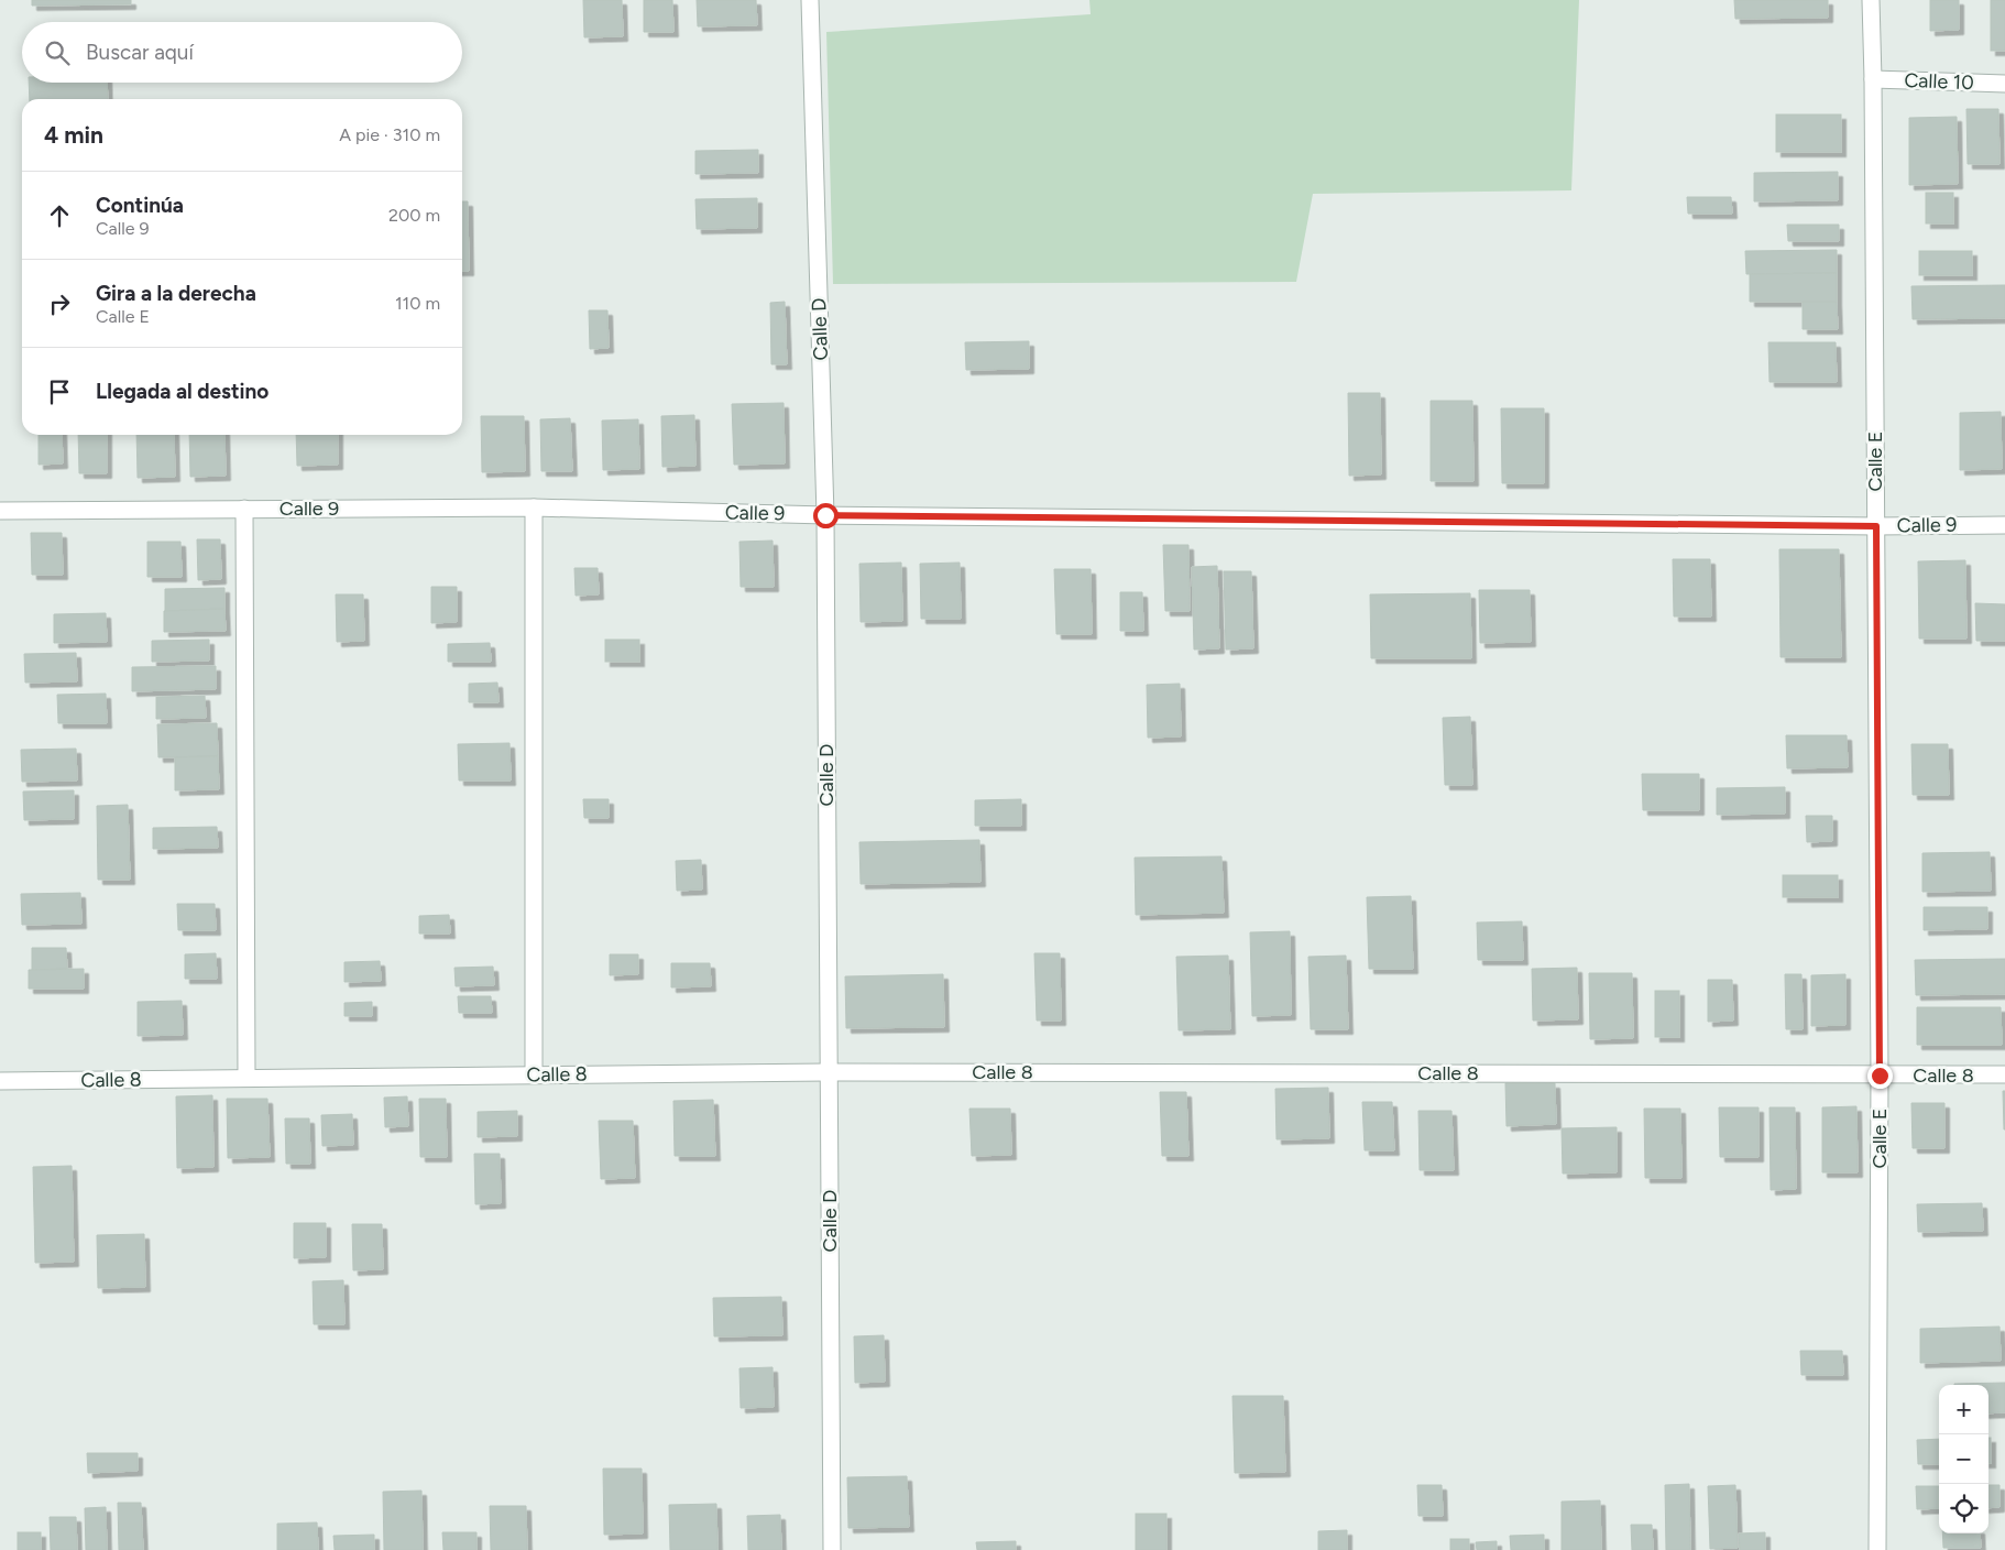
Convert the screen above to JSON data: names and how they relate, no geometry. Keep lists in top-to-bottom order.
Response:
{
  "streets": {
    "street": [
      "Calle 10",
      "Calle D",
      "Calle E",
      "Calle 9",
      "Calle 8"
    ]
  },
  "crossings": [
    ["Calle 10", "Calle E"],
    ["Calle D", "Calle 9"],
    ["Calle D", "Calle 8"],
    ["Calle E", "Calle 9"],
    ["Calle E", "Calle 8"]
  ],
  "page": {
    "search": "Buscar aquí",
    "heading": ["4 min", "A pie · 310 m"],
    "list": [
      ["Continúa", "Calle 9", "200 m"],
      ["Gira a la derecha", "Calle E", "110 m"],
      "Llegada al destino"
    ],
    "map_buttons": ["+", "−"]
  }
}
